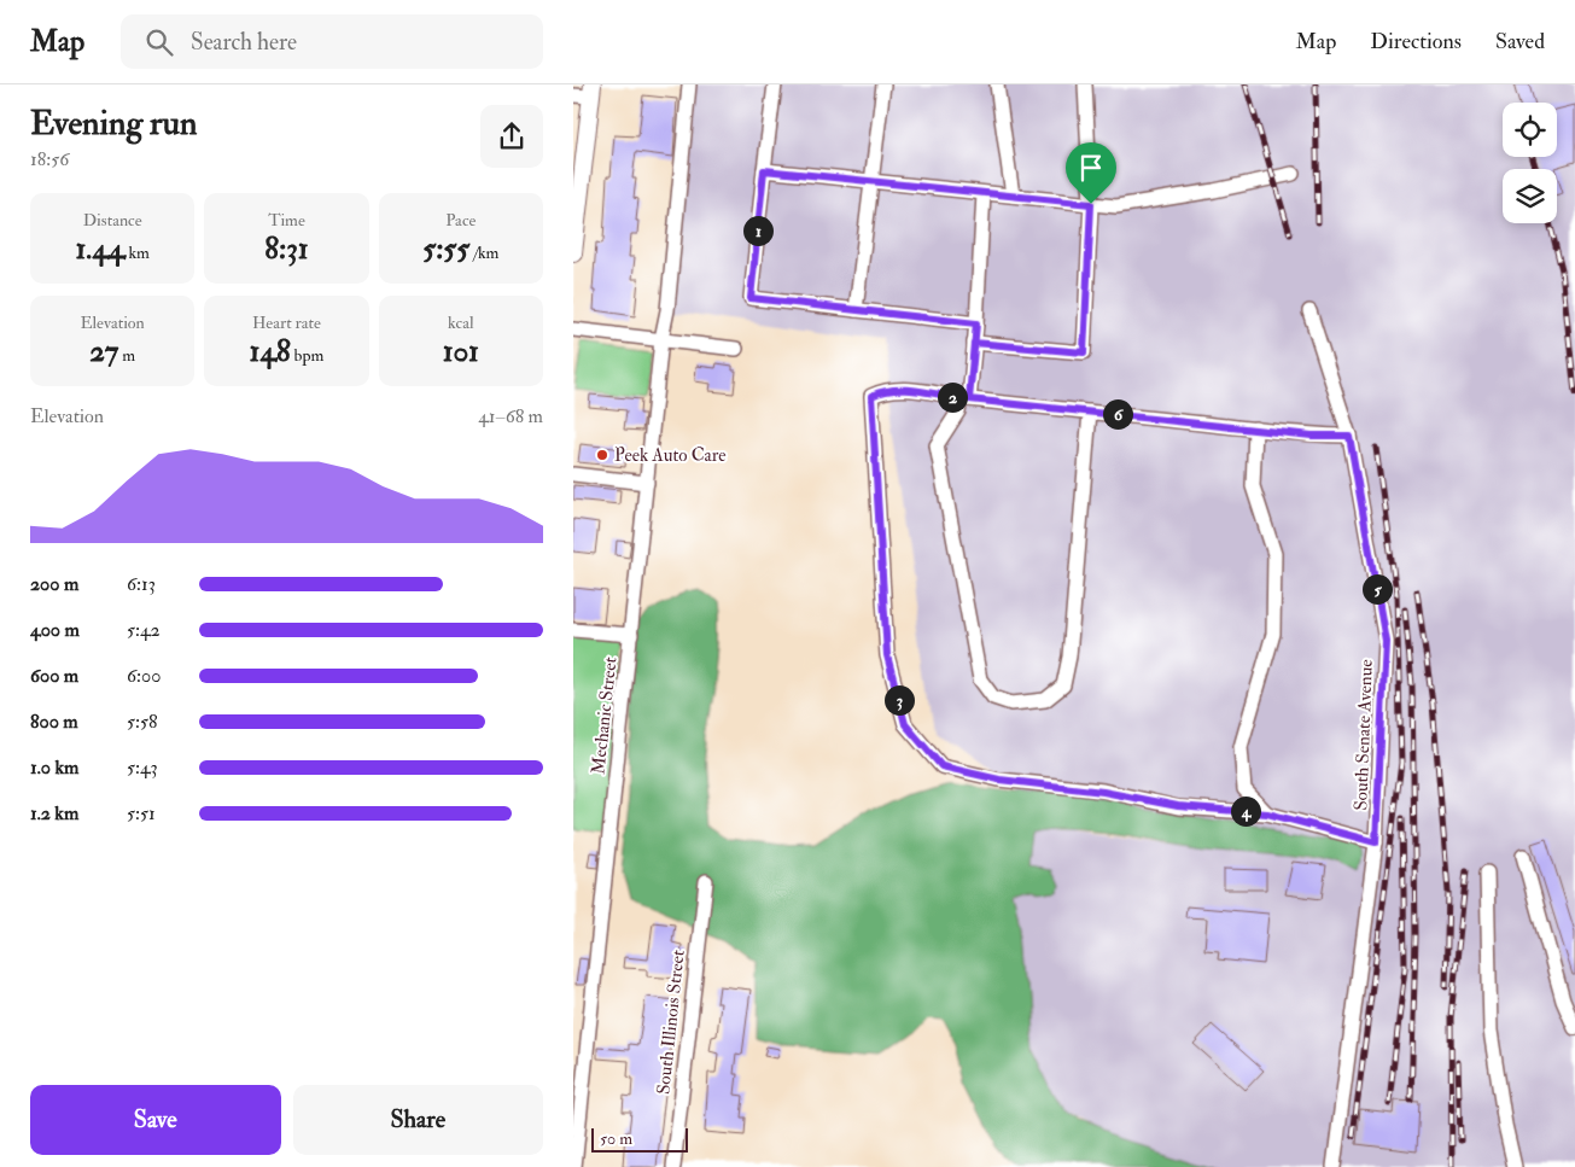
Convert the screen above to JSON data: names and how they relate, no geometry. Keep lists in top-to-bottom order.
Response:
{
  "streets": {
    "street": ["Mechanic Street", "South Senate Avenue", "South Illinois Street"]
  },
  "places": ["Peek Auto Care"],
  "scale_bar": "50 m",
  "page": {
    "header": "Map",
    "search": "Search here",
    "nav": ["Map", "Directions", "Saved"],
    "heading": ["Evening run", "18:56"],
    "stats": [
      ["Distance", "1.44 km"],
      ["Time", "8:31"],
      ["Pace", "5:55 /km"],
      ["Elevation", "27 m"],
      ["Heart rate", "148 bpm"],
      ["kcal", "101"]
    ],
    "pins": [
      "1",
      "2",
      "6",
      "5",
      "3",
      "4"
    ],
    "chart": ["Elevation", "41–68 m"],
    "list": [
      {
        "name": "200 m",
        "note": "6:13"
      },
      {
        "name": "400 m",
        "note": "5:42"
      },
      {
        "name": "600 m",
        "note": "6:00"
      },
      {
        "name": "800 m",
        "note": "5:58"
      },
      {
        "name": "1.0 km",
        "note": "5:43"
      },
      {
        "name": "1.2 km",
        "note": "5:51"
      }
    ],
    "buttons": ["Save", "Share"],
    "scale": "50 m"
  }
}
